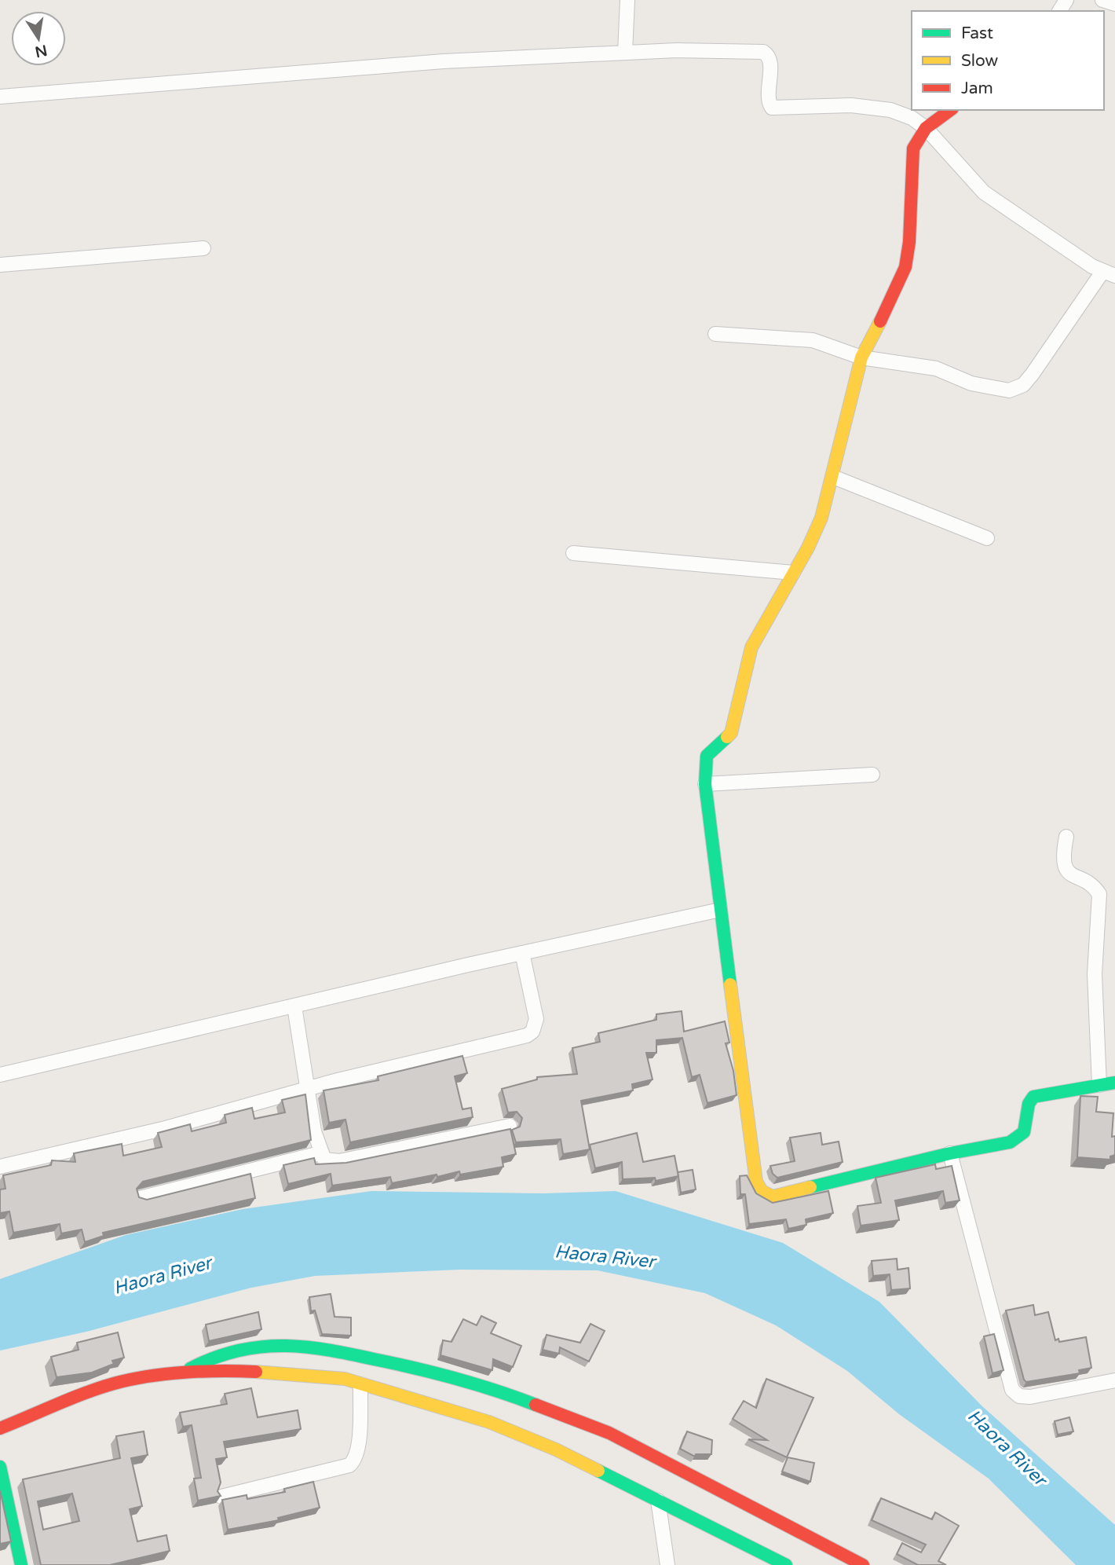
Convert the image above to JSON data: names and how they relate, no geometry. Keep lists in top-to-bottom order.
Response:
{
  "water": ["Haora River"],
  "legend": ["Fast", "Slow", "Jam"],
  "north": "bottom"
}
